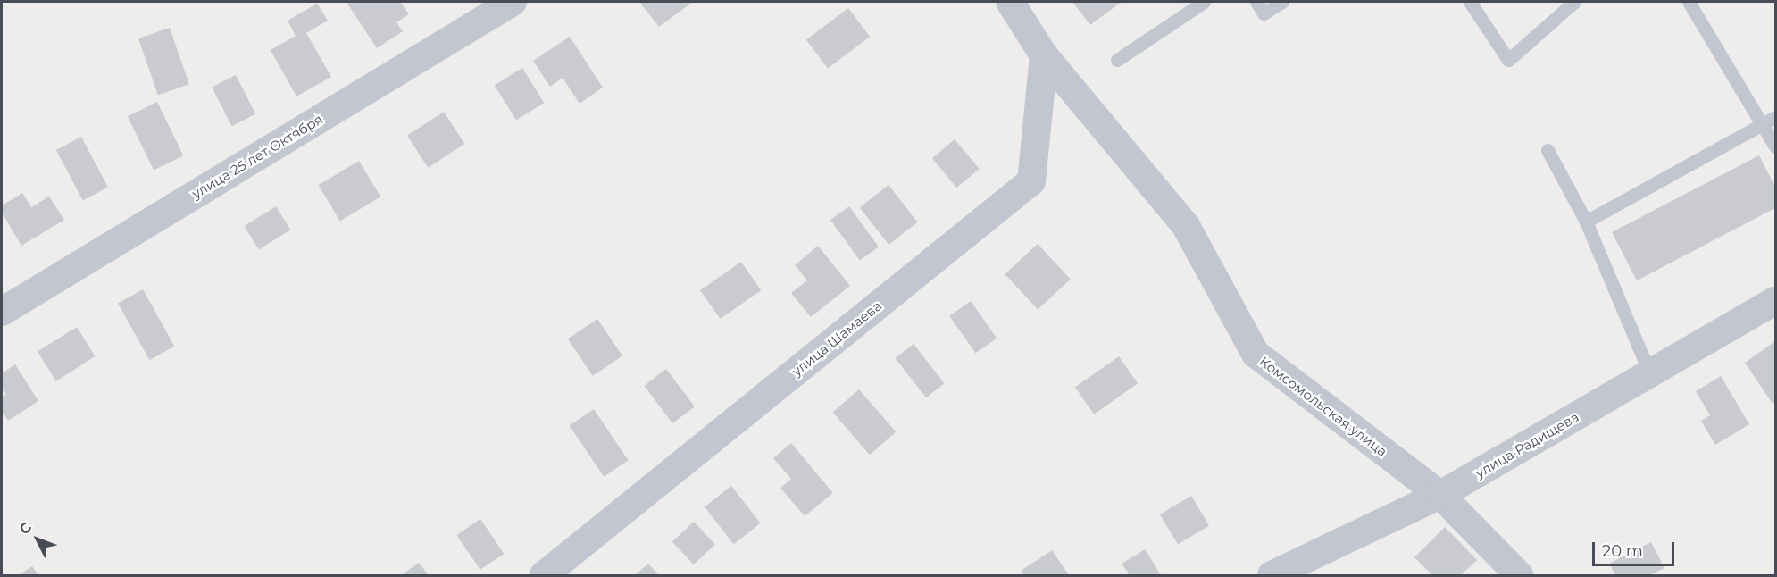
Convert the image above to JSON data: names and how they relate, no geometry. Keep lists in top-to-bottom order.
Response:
{
  "streets": {
    "street": [
      "улица 25 лет Октября",
      "улица Шамаева",
      "Комсомольская улица",
      "улица Радищева"
    ]
  },
  "crossings": [
    ["улица Шамаева", "Комсомольская улица"],
    ["Комсомольская улица", "улица Радищева"]
  ],
  "scale_bar": "20 m",
  "north": "top left"
}
